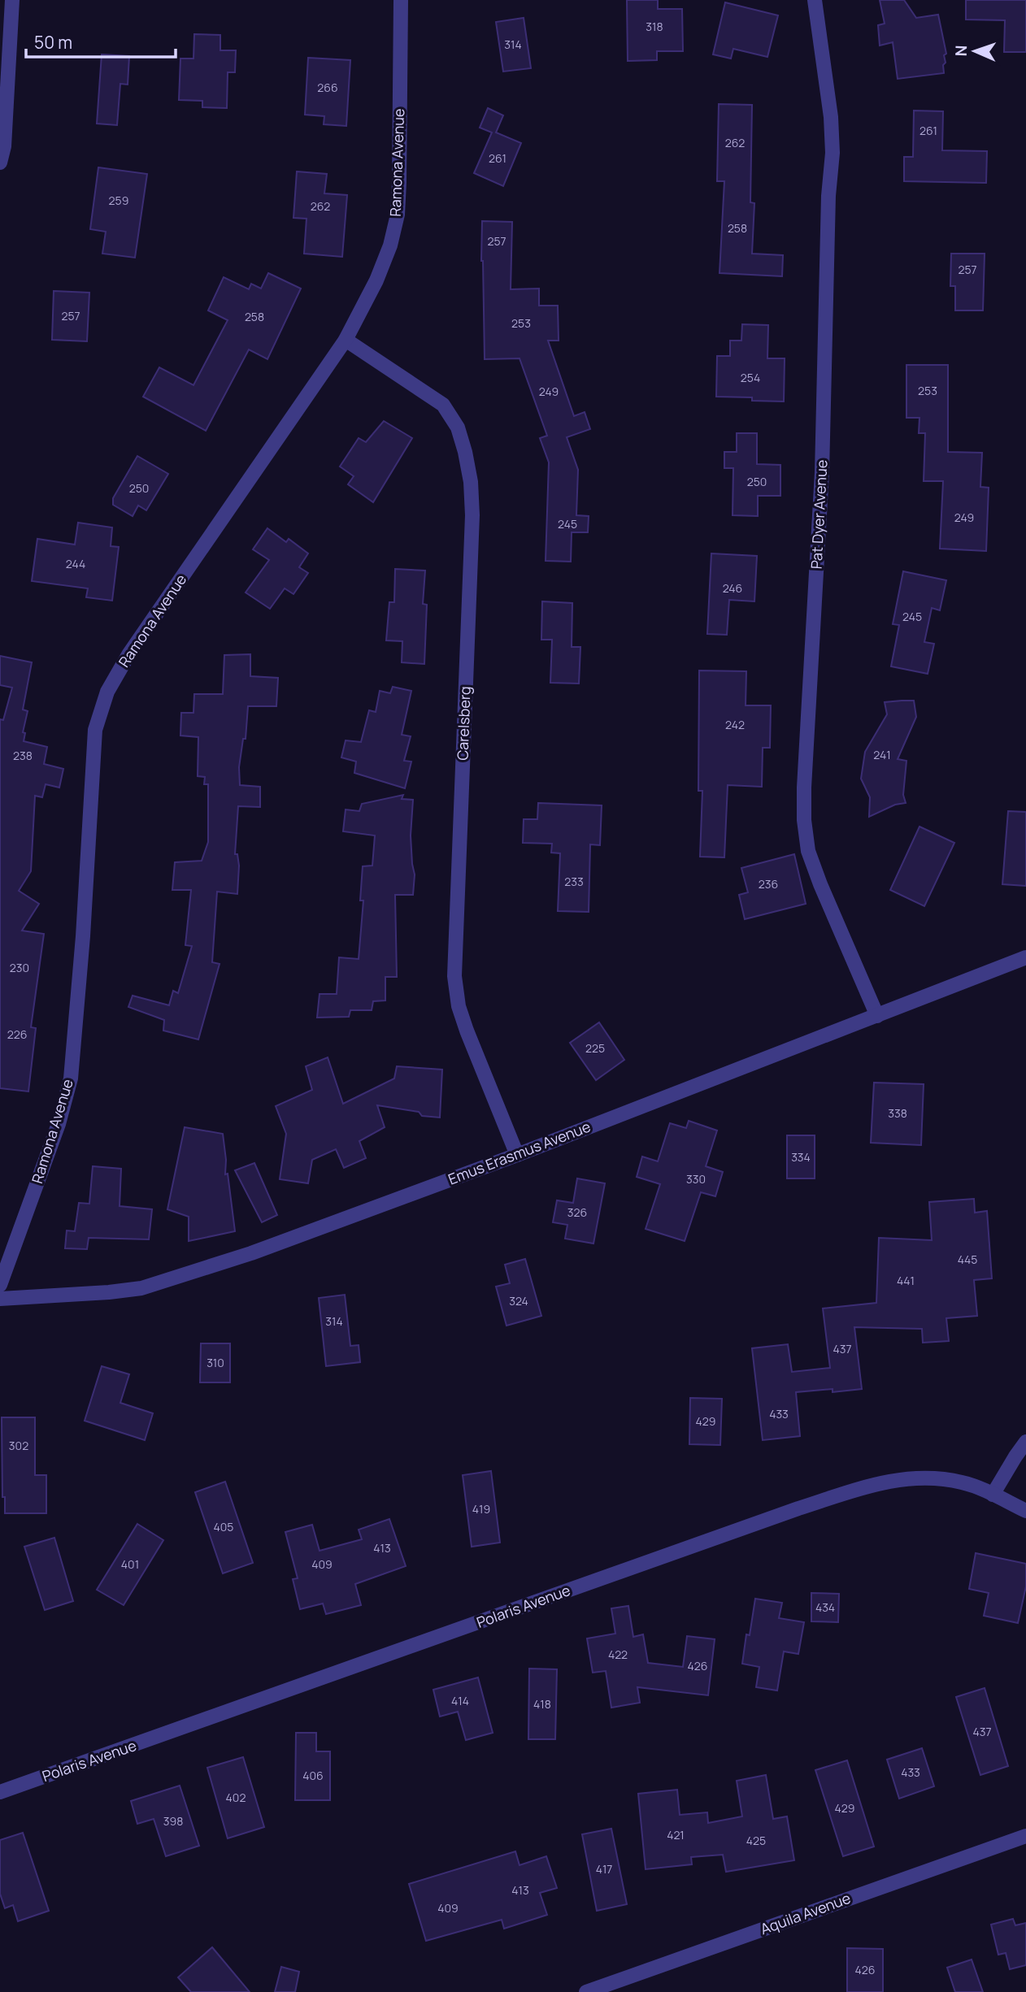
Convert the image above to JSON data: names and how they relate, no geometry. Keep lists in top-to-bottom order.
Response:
{
  "streets": {
    "street": [
      "Ramona Avenue",
      "Pat Dyer Avenue",
      "Carelsberg",
      "Emus Erasmus Avenue",
      "Polaris Avenue",
      "Aquila Avenue"
    ]
  },
  "crossings": [
    ["Ramona Avenue", "Carelsberg"],
    ["Pat Dyer Avenue", "Emus Erasmus Avenue"],
    ["Carelsberg", "Emus Erasmus Avenue"]
  ],
  "house_numbers": [
    "318",
    "314",
    "266",
    "261",
    "262",
    "261",
    "259",
    "262",
    "258",
    "257",
    "257",
    "257",
    "258",
    "253",
    "254",
    "253",
    "249",
    "250",
    "250",
    "249",
    "245",
    "244",
    "246",
    "245",
    "242",
    "241",
    "238",
    "233",
    "236",
    "230",
    "226",
    "225",
    "338",
    "334",
    "330",
    "326",
    "445",
    "441",
    "324",
    "314",
    "437",
    "310",
    "433",
    "429",
    "302",
    "419",
    "405",
    "413",
    "401",
    "409",
    "434",
    "422",
    "426",
    "414",
    "418",
    "437",
    "433",
    "406",
    "402",
    "429",
    "398",
    "421",
    "425",
    "417",
    "413",
    "409",
    "426"
  ],
  "scale_bar": "50 m",
  "north": "left"
}
